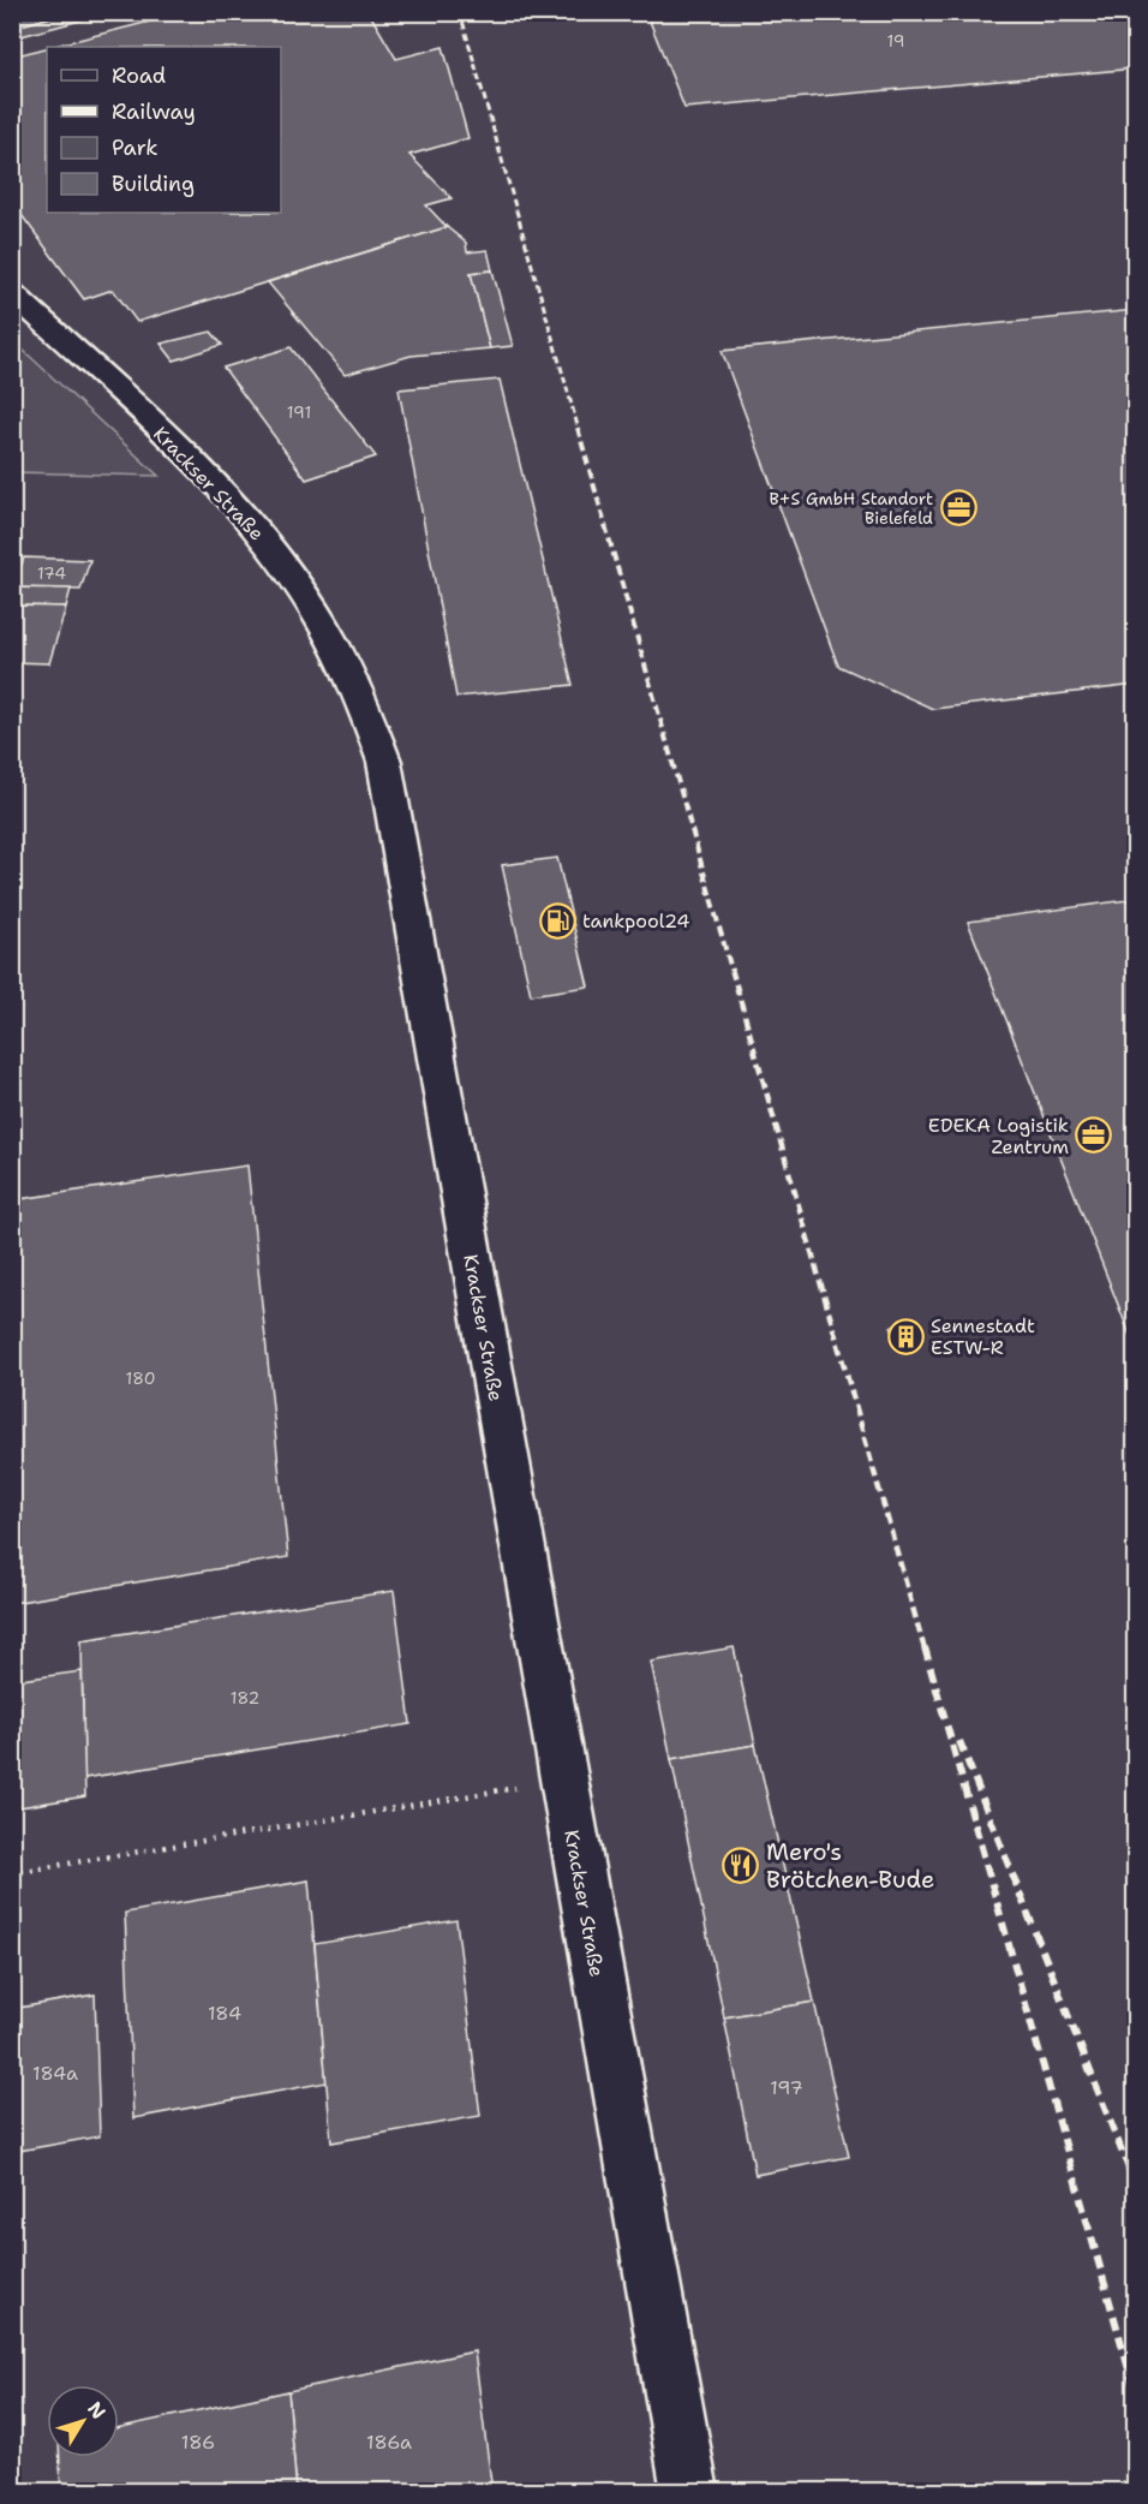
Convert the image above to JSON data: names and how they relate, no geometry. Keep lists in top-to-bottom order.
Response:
{
  "streets": {
    "street": ["Krackser Straße"]
  },
  "places": {
    "office": ["B+S GmbH Standort Bielefeld", "EDEKA Logistik Zentrum"],
    "fuel station": ["tankpool24"],
    "building": ["Sennestadt ESTW-R"],
    "restaurant": ["Mero's Brötchen-Bude"]
  },
  "house_numbers": [
    "19",
    "191",
    "174",
    "180",
    "182",
    "184",
    "184a",
    "197",
    "186",
    "186a"
  ],
  "legend": [
    "Road",
    "Railway",
    "Park",
    "Building"
  ],
  "north": "top right"
}
